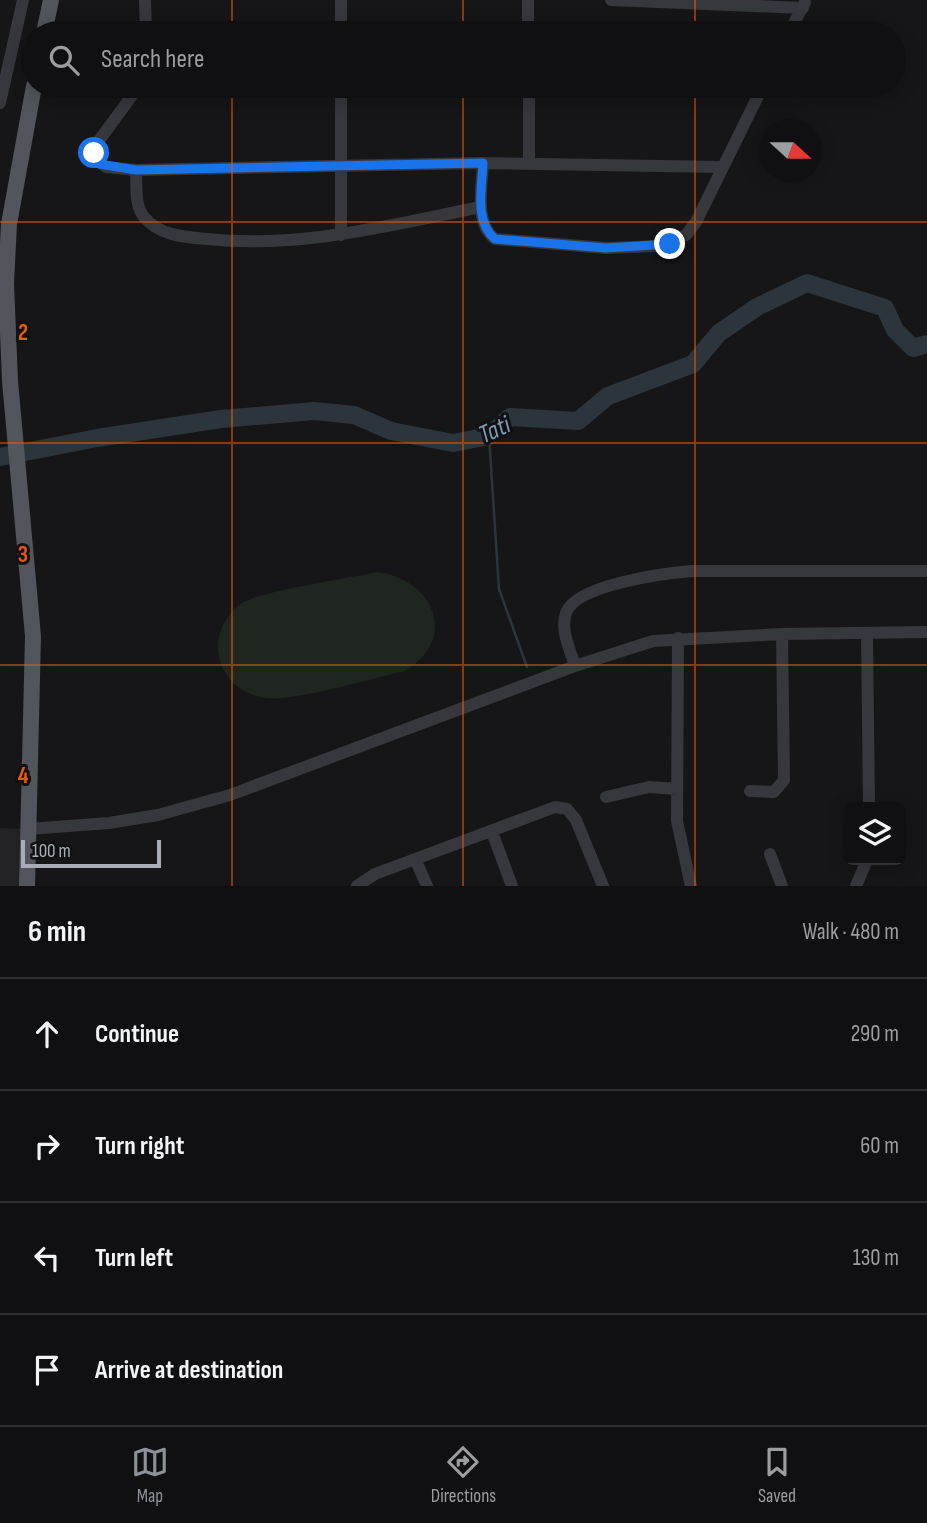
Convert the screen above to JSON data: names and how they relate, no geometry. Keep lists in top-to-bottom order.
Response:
{
  "water": ["Tati"],
  "scale_bar": "100 m",
  "north": "right",
  "page": {
    "search": "Search here",
    "scale": "100 m",
    "heading": ["6 min", "Walk · 480 m"],
    "list": [
      ["Continue", "290 m"],
      ["Turn right", "60 m"],
      ["Turn left", "130 m"],
      "Arrive at destination"
    ],
    "nav": ["Map", "Directions", "Saved"]
  },
  "grid": {
    "rows": ["2", "3", "4"]
  }
}
